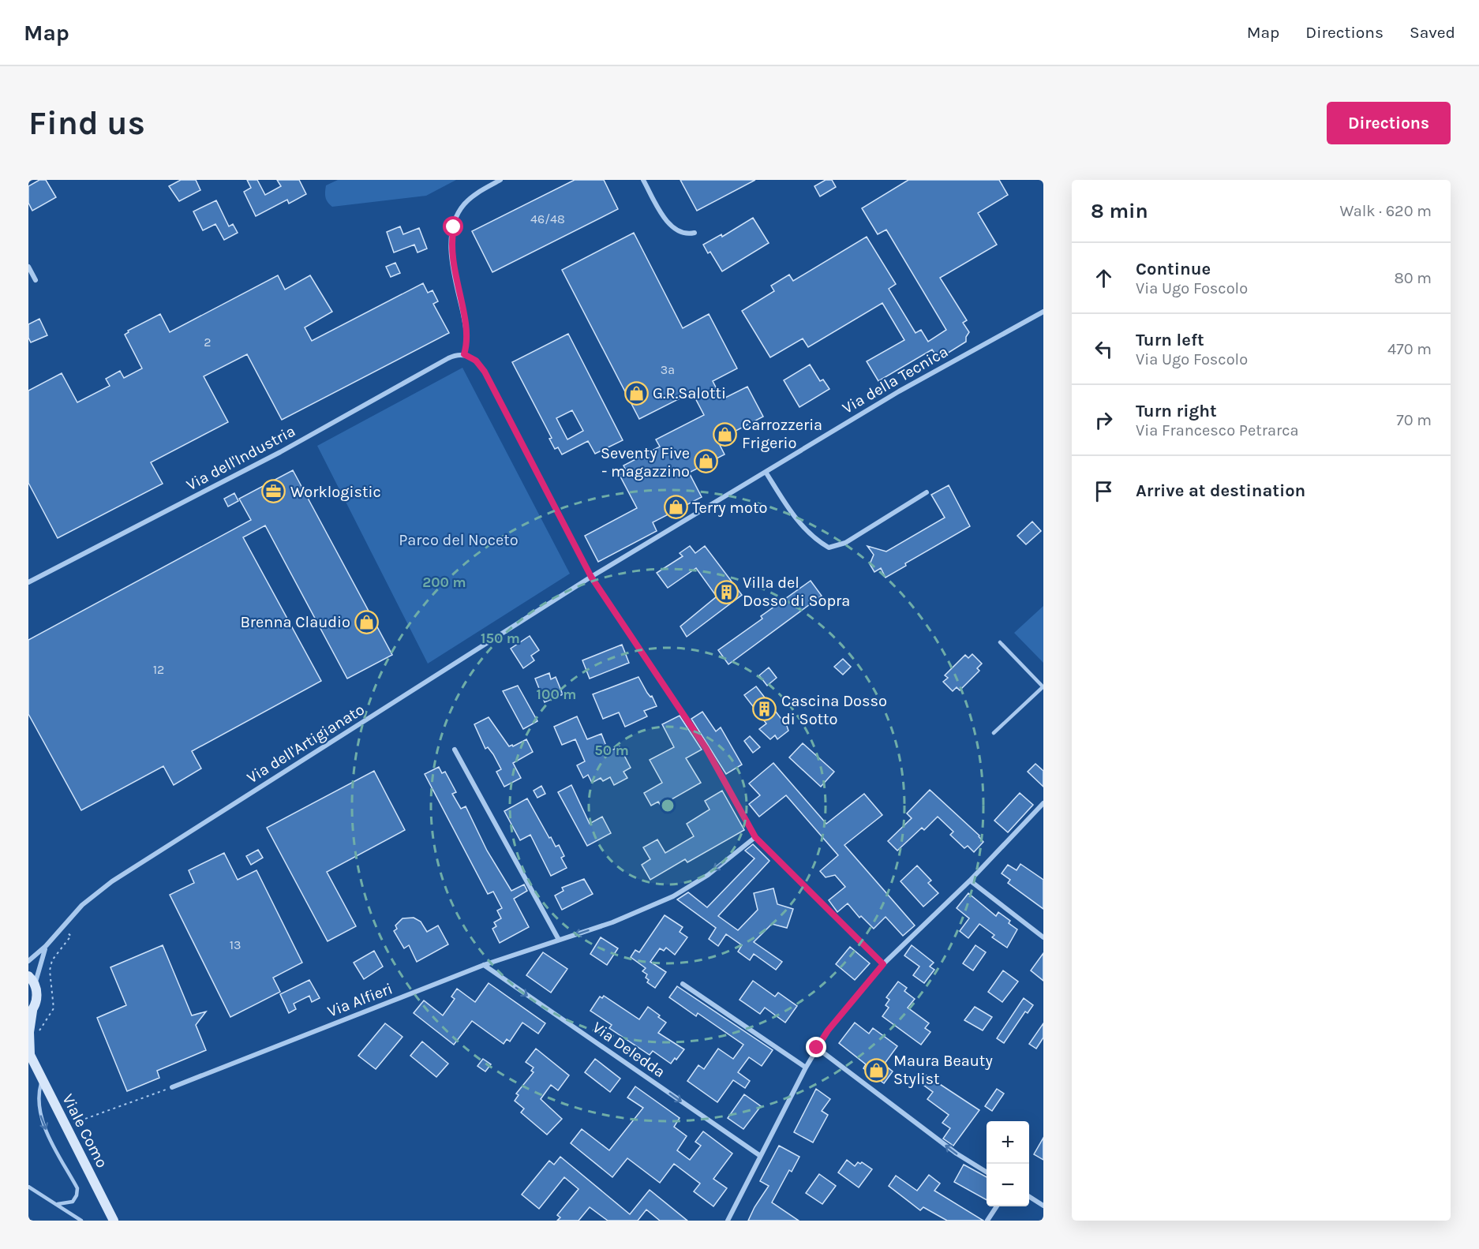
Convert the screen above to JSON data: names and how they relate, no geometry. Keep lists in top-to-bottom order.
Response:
{
  "streets": {
    "main road": ["Viale Como"],
    "street": [
      "Via della Tecnica",
      "Via dell'Industria",
      "Via dell'Artigianato",
      "Via Alfieri",
      "Via Deledda"
    ]
  },
  "crossings": [
    ["Via della Tecnica", "Via dell'Artigianato"],
    ["Via Alfieri", "Via Deledda"]
  ],
  "one_way": ["Via Deledda"],
  "parks": ["Parco del Noceto"],
  "places": {
    "shop": [
      "G.R.Salotti",
      "Carrozzeria Frigerio",
      "Seventy Five - magazzino",
      "Terry moto",
      "Brenna Claudio",
      "Maura Beauty Stylist"
    ],
    "office": ["Worklogistic"],
    "building": ["Villa del Dosso di Sopra", "Cascina Dosso di Sotto"]
  },
  "house_numbers": [
    "46/48",
    "2",
    "3a",
    "12",
    "13"
  ],
  "page": {
    "header": "Map",
    "nav": ["Map", "Directions", "Saved"],
    "buttons": "Directions",
    "title": "Find us",
    "heading": ["8 min", "Walk · 620 m"],
    "list": [
      ["Continue", "Via Ugo Foscolo", "80 m"],
      ["Turn left", "Via Ugo Foscolo", "470 m"],
      ["Turn right", "Via Francesco Petrarca", "70 m"],
      "Arrive at destination"
    ],
    "map_buttons": ["+", "−"]
  },
  "rings": [
    "200 m",
    "150 m",
    "100 m",
    "50 m"
  ]
}
